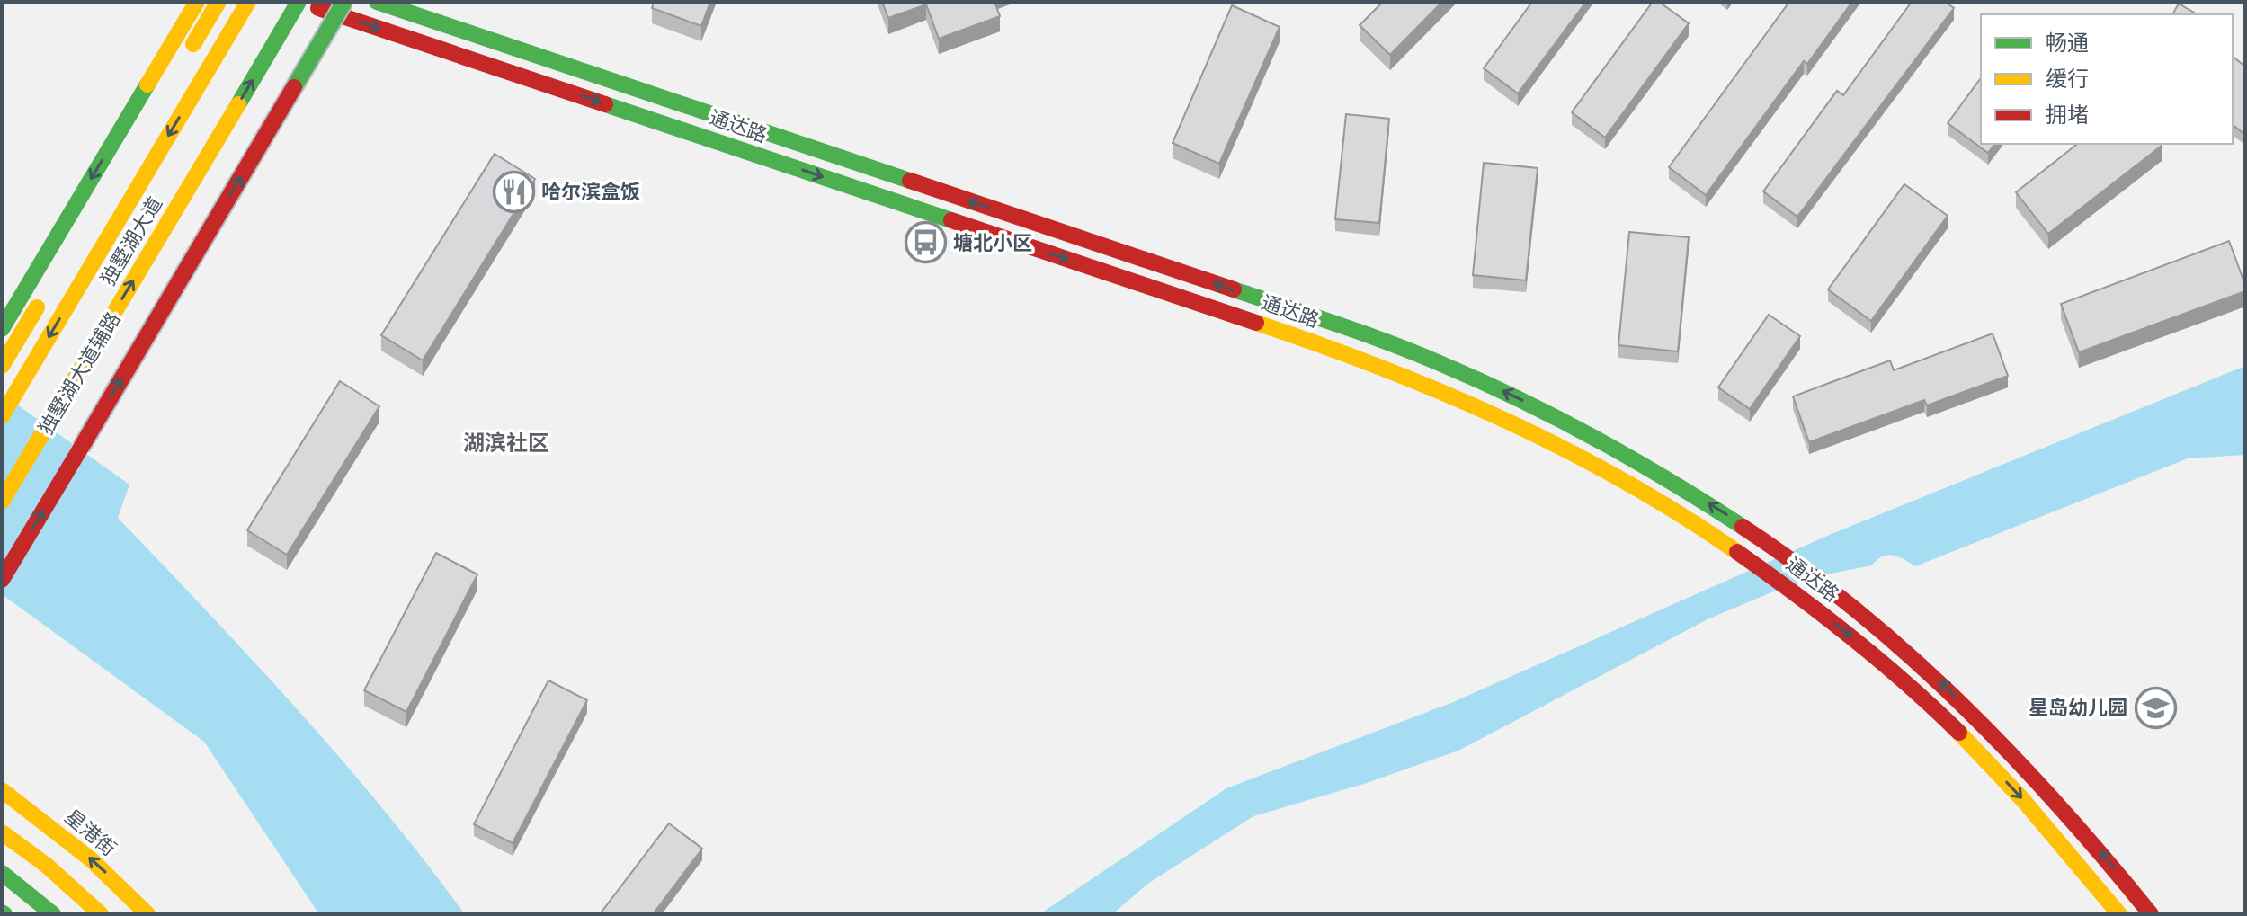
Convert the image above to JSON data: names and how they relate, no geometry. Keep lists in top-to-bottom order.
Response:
{
  "streets": {
    "main road": ["通达路", "独墅湖大道", "星港街"]
  },
  "crossings": [
    ["通达路", "独墅湖大道"]
  ],
  "districts": ["湖滨社区"],
  "places": {
    "restaurant": ["哈尔滨盒饭"],
    "bus stop": ["塘北小区"],
    "school or university": ["星岛幼儿园"]
  },
  "legend": ["畅通", "缓行", "拥堵"]
}
